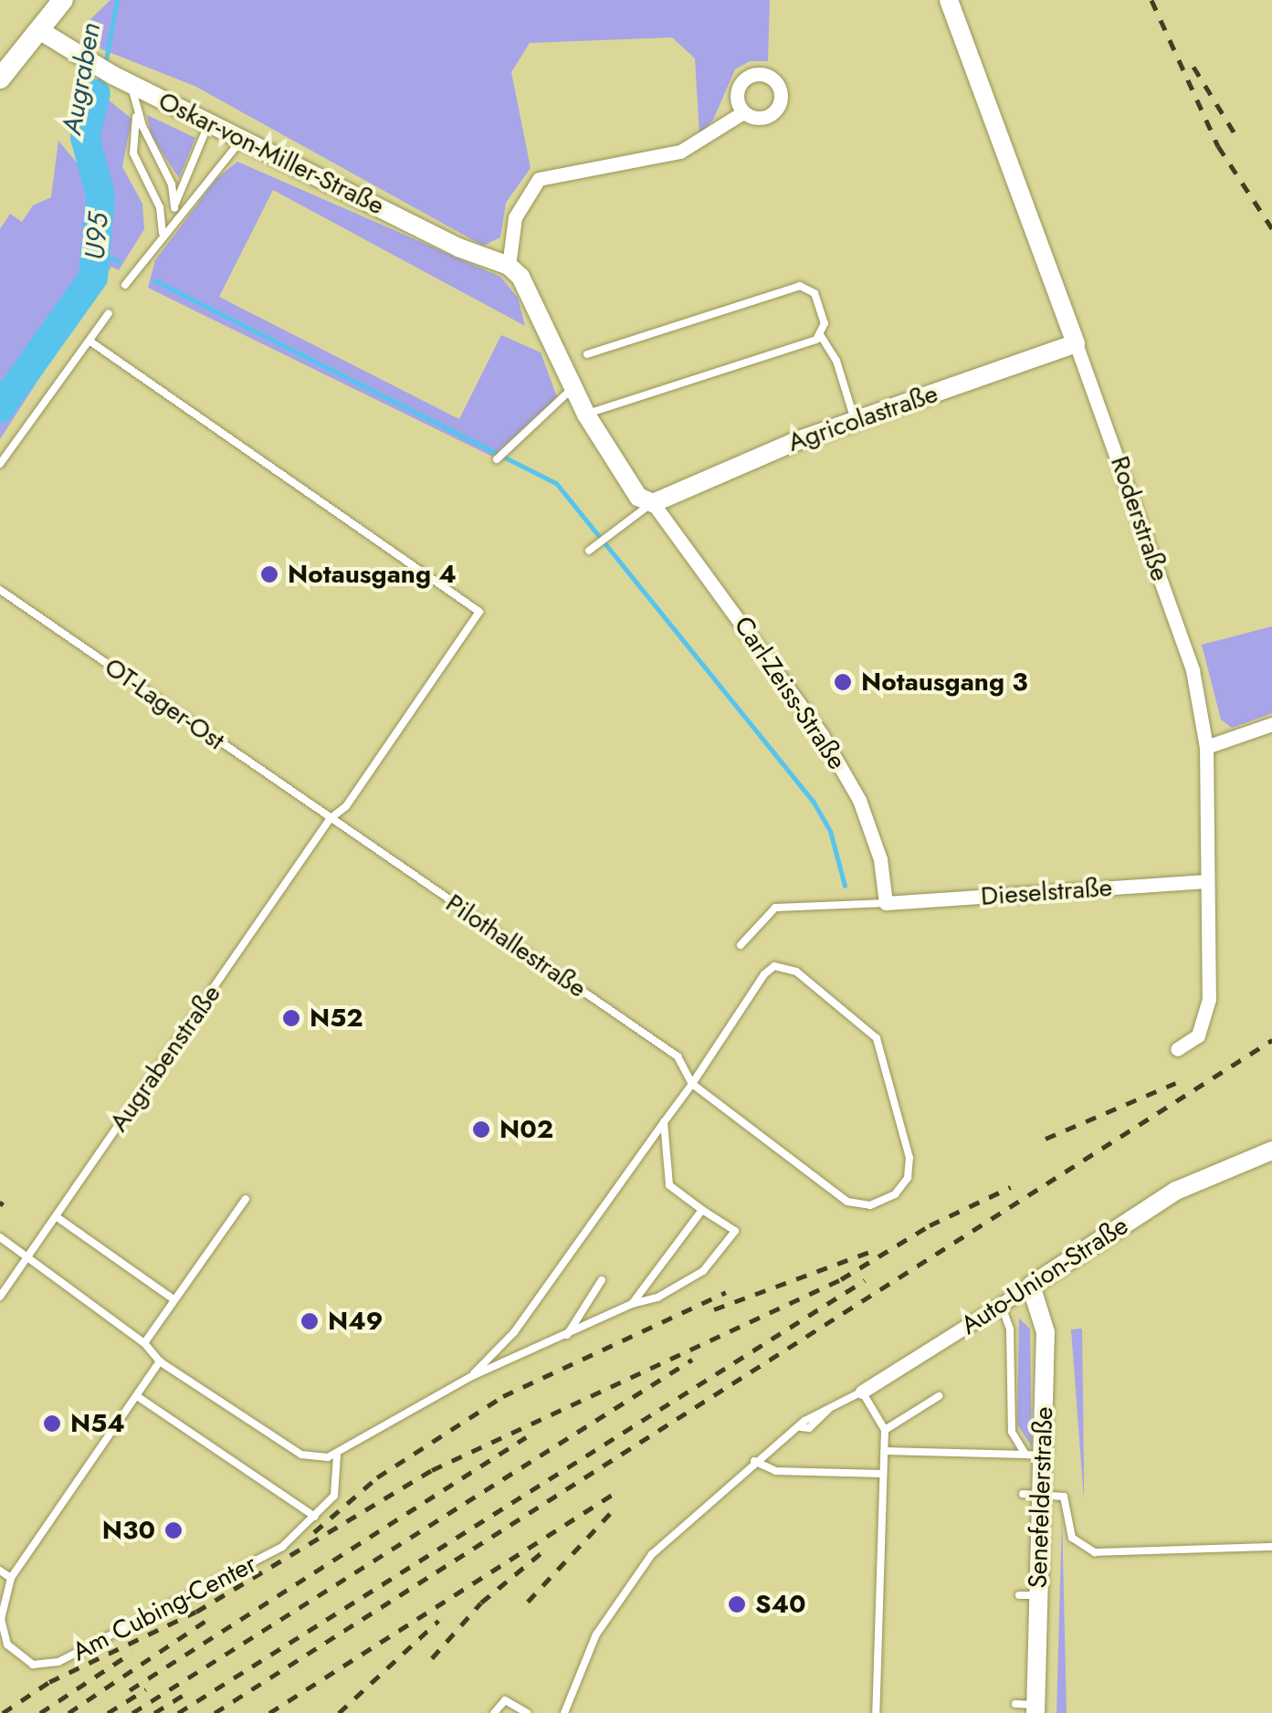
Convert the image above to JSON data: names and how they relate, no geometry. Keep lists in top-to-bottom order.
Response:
{
  "streets": {
    "street": [
      "Oskar-von-Miller-Straße",
      "Agricolastraße",
      "Roderstraße",
      "Carl-Zeiss-Straße",
      "Dieselstraße",
      "Auto-Union-Straße",
      "Senefelderstraße"
    ],
    "lane": [
      "OT-Lager-Ost",
      "Pilothallestraße",
      "Augrabenstraße",
      "Am Cubing-Center"
    ]
  },
  "crossings": [
    ["Agricolastraße", "Roderstraße"],
    ["Agricolastraße", "Carl-Zeiss-Straße"],
    ["Roderstraße", "Dieselstraße"],
    ["Carl-Zeiss-Straße", "Dieselstraße"],
    ["OT-Lager-Ost", "Pilothallestraße"],
    ["OT-Lager-Ost", "Augrabenstraße"],
    ["Pilothallestraße", "Augrabenstraße"],
    ["Auto-Union-Straße", "Senefelderstraße"]
  ],
  "water": ["Augraben", "U95"],
  "places": [
    "Notausgang 4",
    "Notausgang 3",
    "N52",
    "N02",
    "N49",
    "N54",
    "N30",
    "S40"
  ]
}
